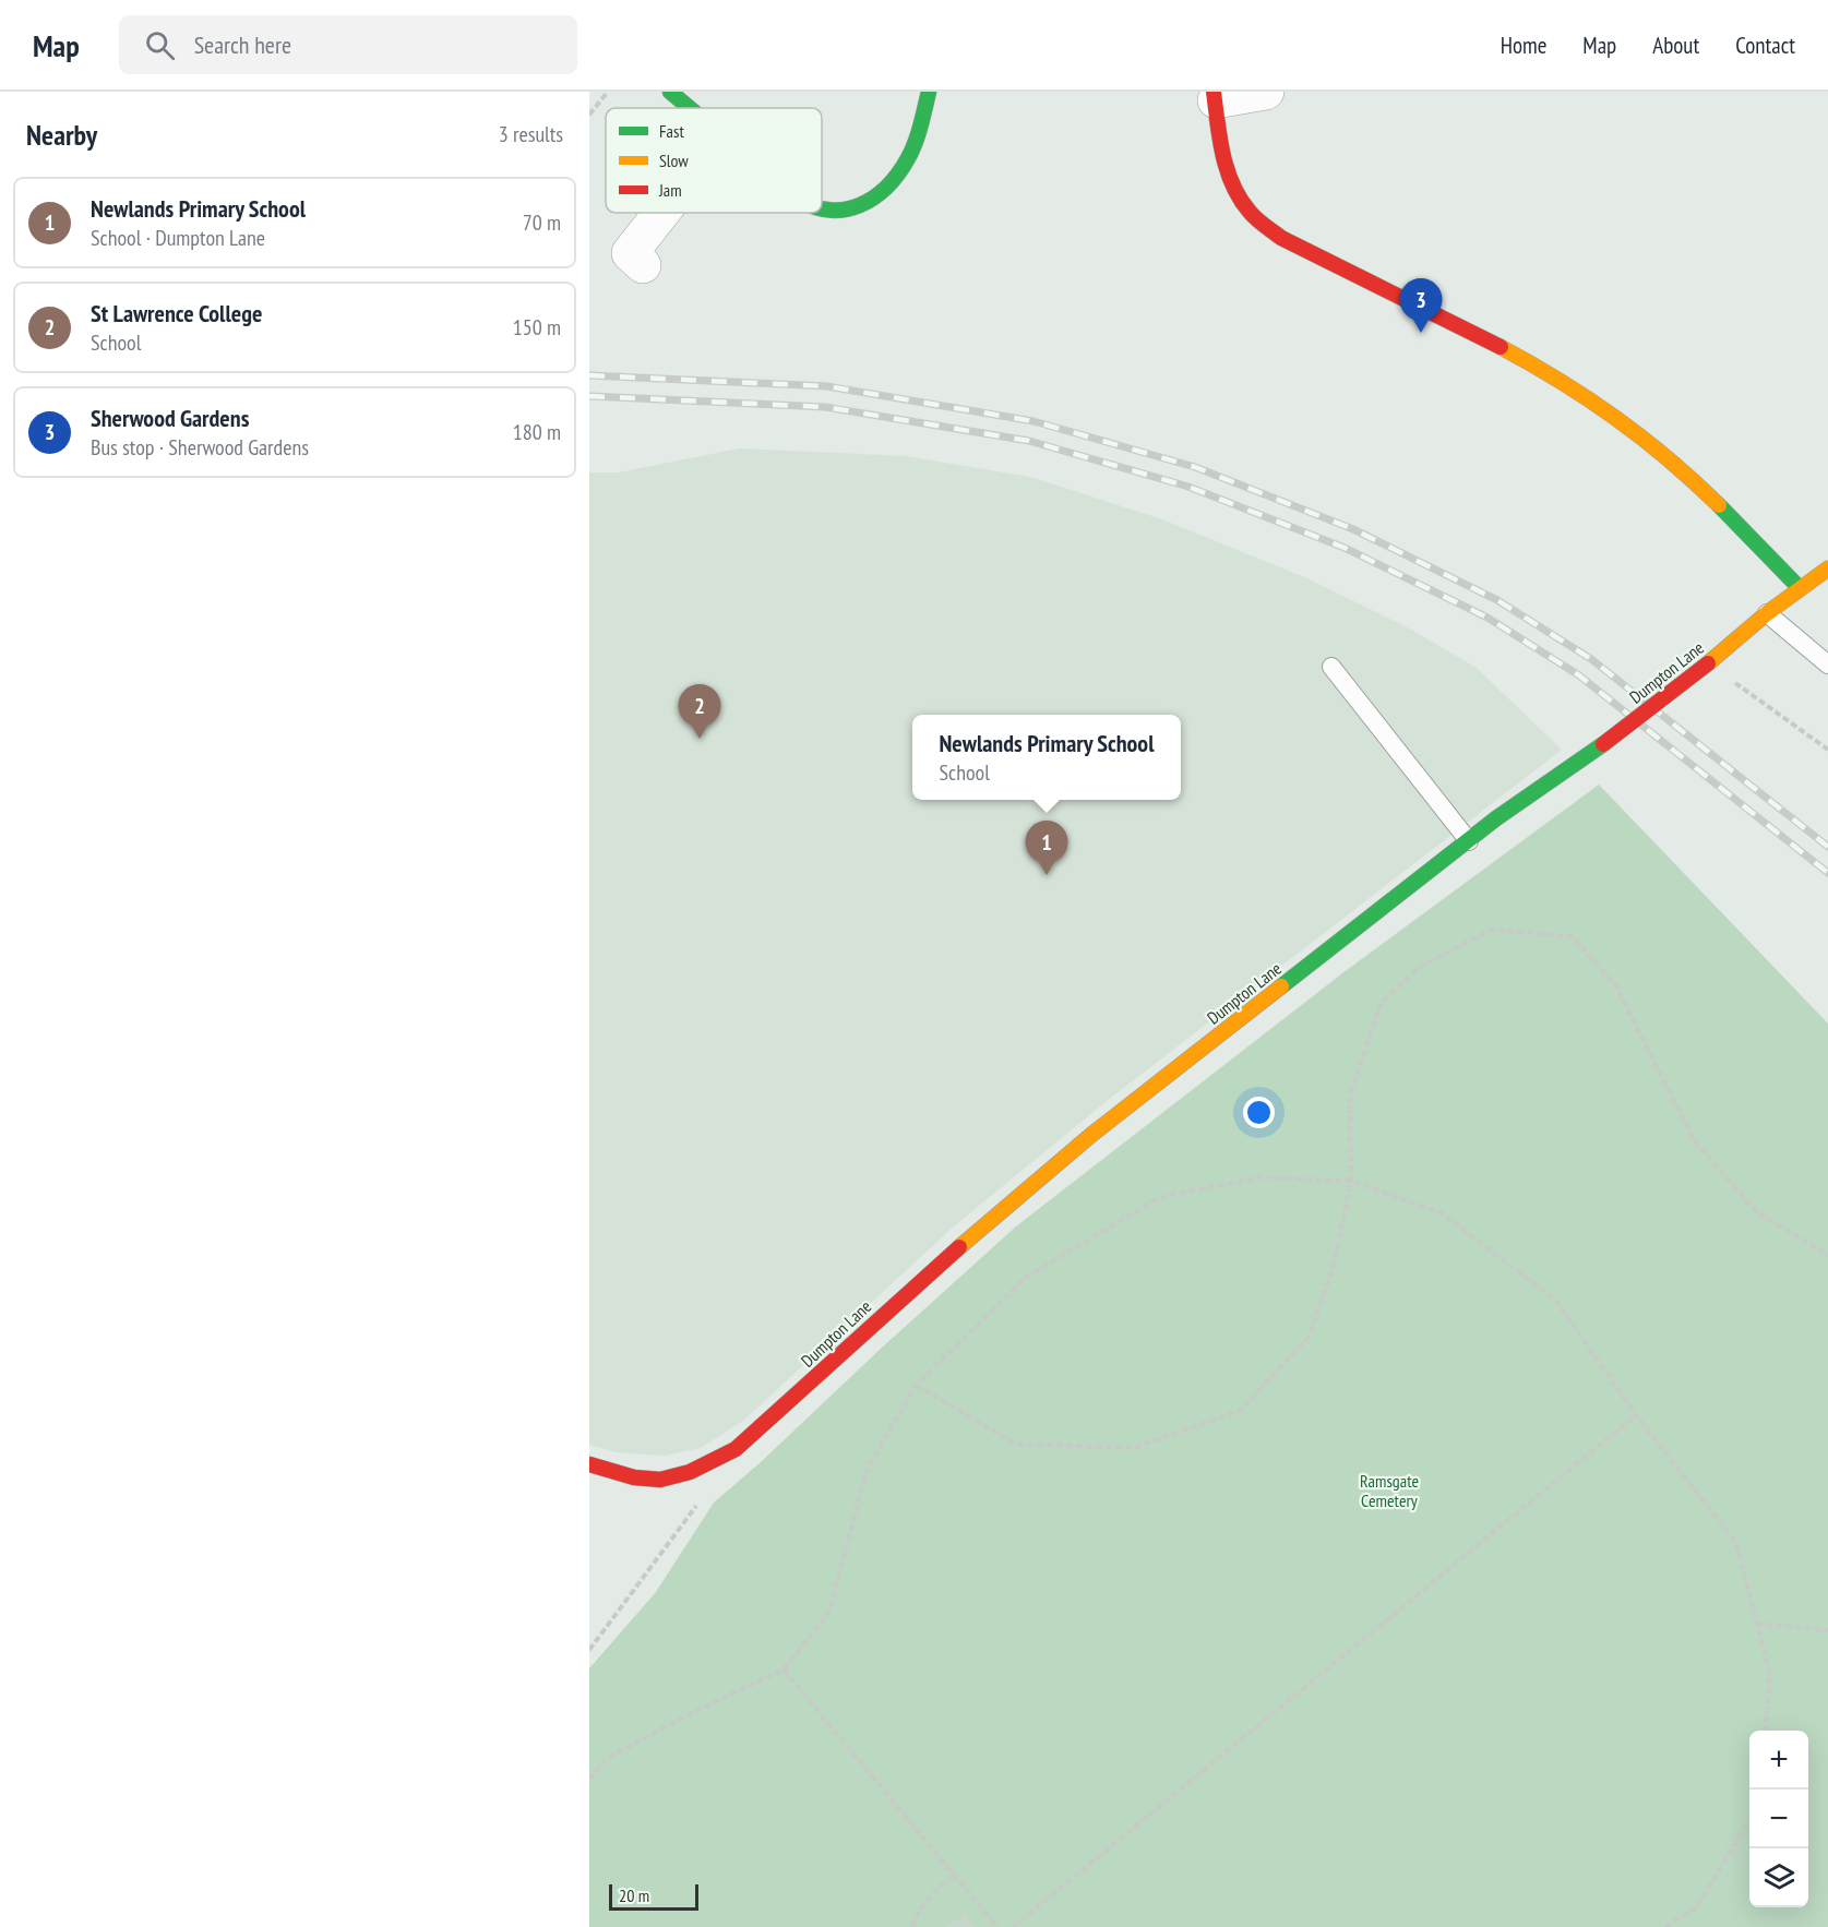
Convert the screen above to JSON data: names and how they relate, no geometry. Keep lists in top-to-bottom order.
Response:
{
  "streets": {
    "street": ["Dumpton Lane"]
  },
  "parks": ["Ramsgate Cemetery"],
  "legend": ["Fast", "Slow", "Jam"],
  "scale_bar": "20 m",
  "page": {
    "header": "Map",
    "search": "Search here",
    "nav": [
      "Home",
      "Map",
      "About",
      "Contact"
    ],
    "heading": ["Nearby", "3 results"],
    "list": [
      {
        "mark": "1",
        "name": "Newlands Primary School",
        "note": "School · Dumpton Lane",
        "value": "70 m"
      },
      {
        "mark": "2",
        "name": "St Lawrence College",
        "note": "School",
        "value": "150 m"
      },
      {
        "mark": "3",
        "name": "Sherwood Gardens",
        "note": "Bus stop · Sherwood Gardens",
        "value": "180 m"
      }
    ],
    "pins": ["3", "2", "1"],
    "popup": ["Newlands Primary School", "School"],
    "map_buttons": ["+", "−"],
    "scale": "20 m"
  }
}
